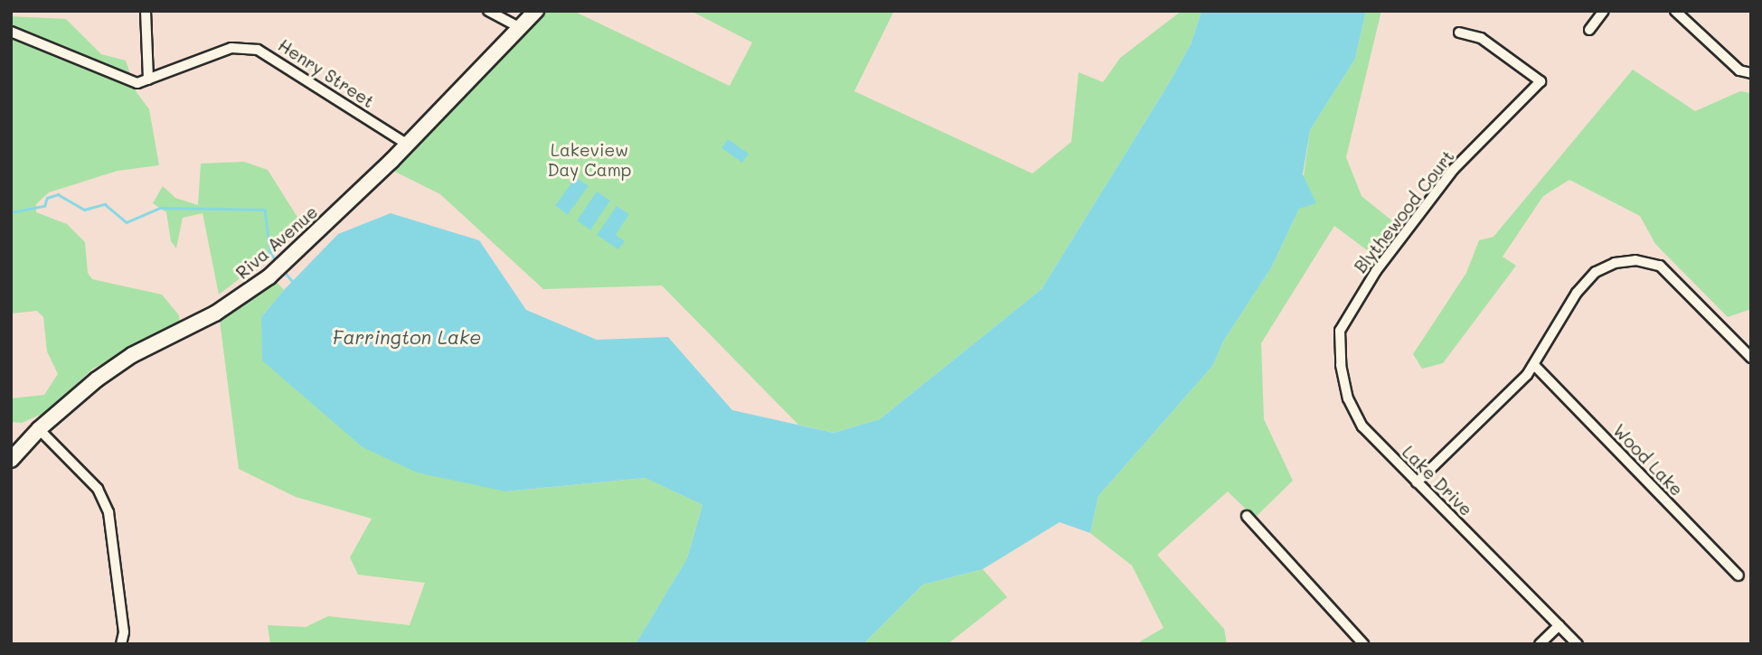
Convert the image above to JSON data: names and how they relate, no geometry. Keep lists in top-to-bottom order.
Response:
{
  "streets": {
    "street": [
      "Henry Street",
      "Blythewood Court",
      "Riva Avenue",
      "Wood Lake",
      "Lake Drive"
    ]
  },
  "crossings": [
    ["Henry Street", "Riva Avenue"],
    ["Blythewood Court", "Lake Drive"]
  ],
  "water": ["Farrington Lake"],
  "parks": ["Lakeview Day Camp"]
}
